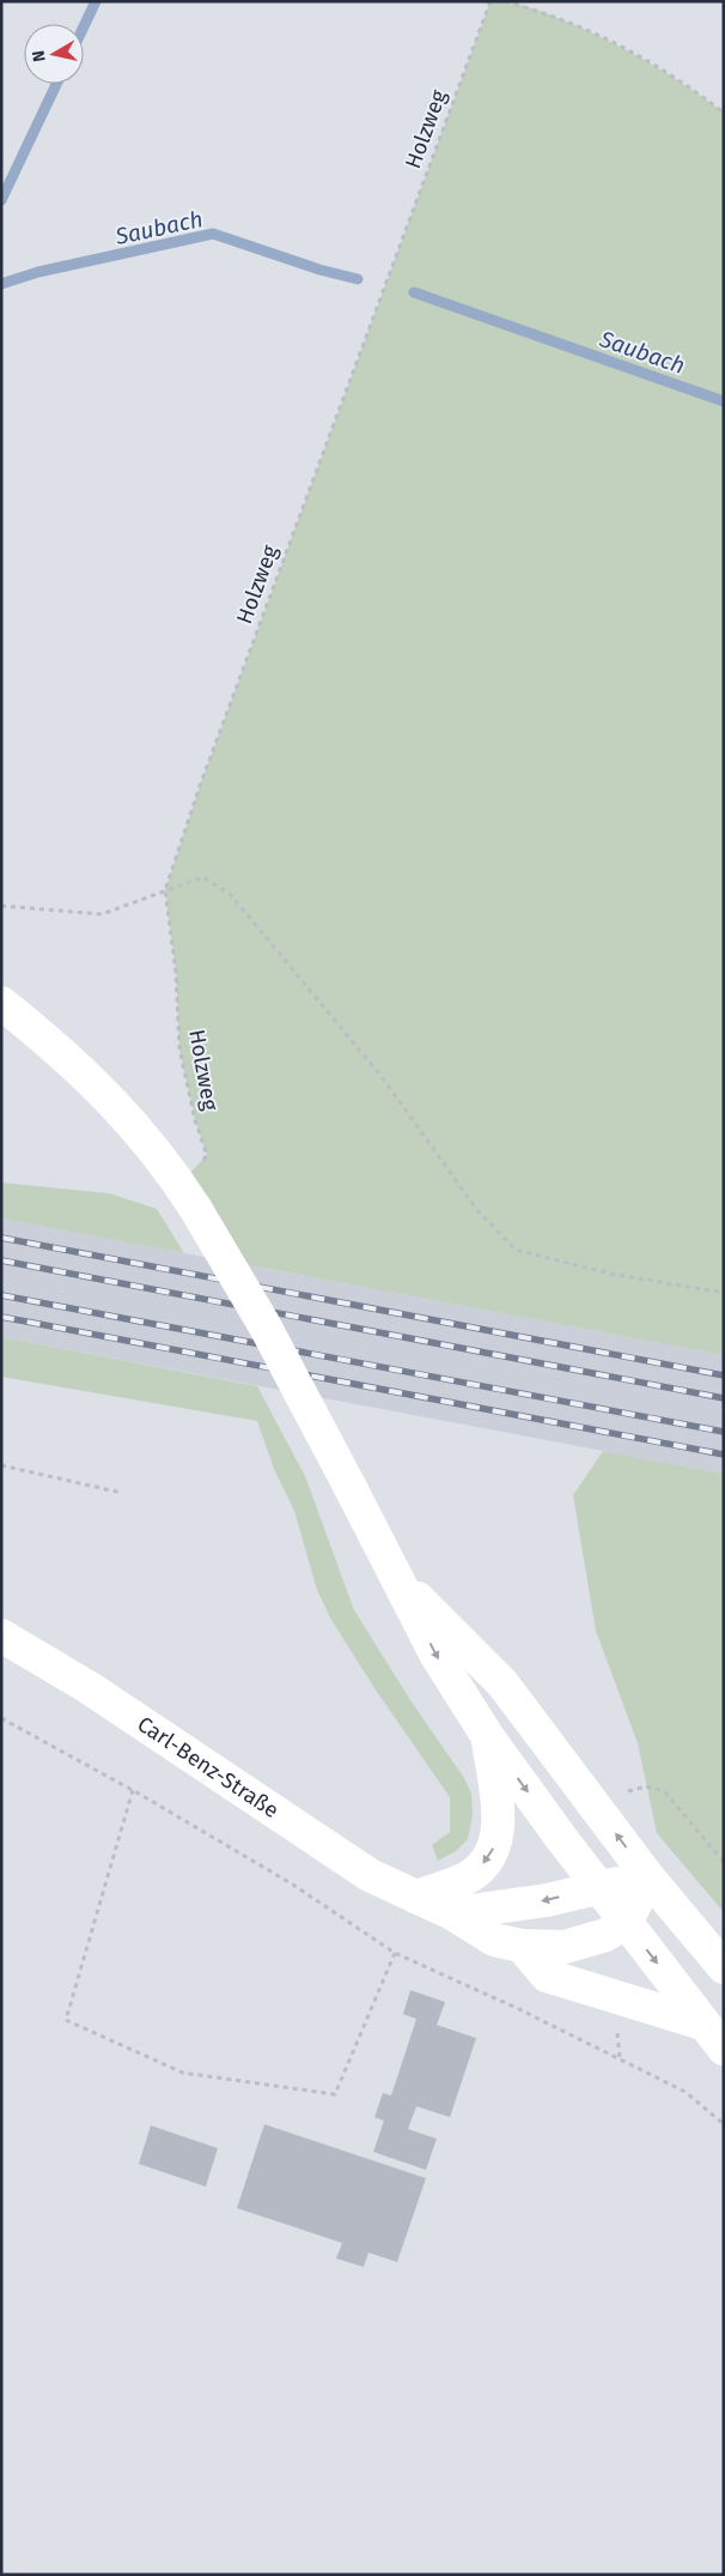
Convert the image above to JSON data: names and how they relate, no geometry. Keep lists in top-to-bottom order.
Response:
{
  "streets": {
    "main road": ["Carl-Benz-Straße"],
    "path": ["Holzweg"]
  },
  "water": ["Saubach"],
  "north": "left"
}
